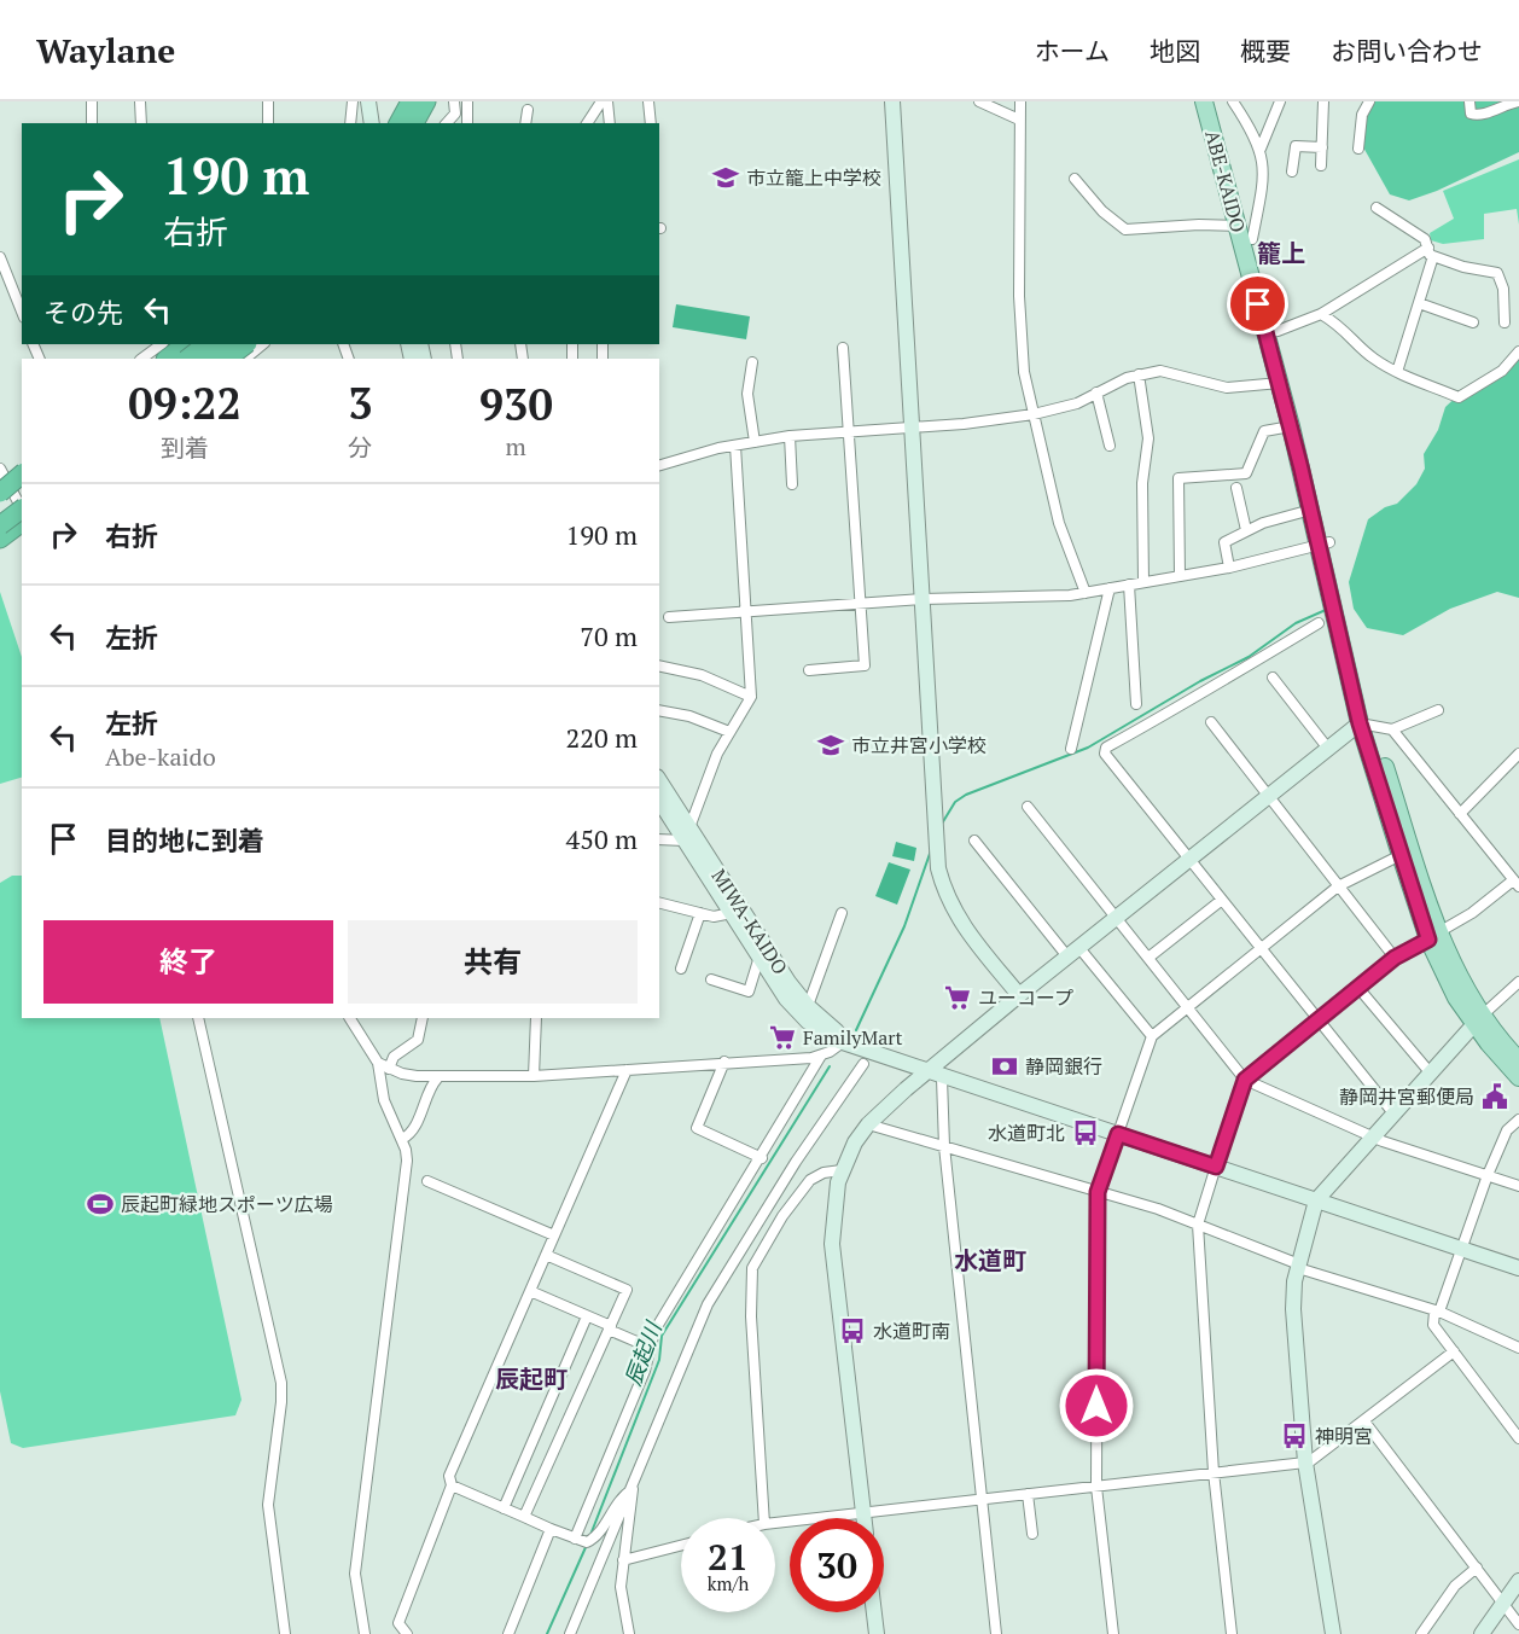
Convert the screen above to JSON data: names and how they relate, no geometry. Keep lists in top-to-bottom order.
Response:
{
  "streets": {
    "main road": ["ABE-KAIDO"],
    "street": ["MIWA-KAIDO"]
  },
  "districts": ["籠上", "水道町", "辰起町"],
  "water": ["辰起川"],
  "places": {
    "school or university": ["市立籠上中学校", "市立井宮小学校"],
    "supermarket": ["ユーコープ", "FamilyMart"],
    "bank": ["静岡銀行"],
    "public building": ["静岡井宮郵便局"],
    "bus stop": ["水道町北", "水道町南", "神明宮"],
    "sports": ["辰起町緑地スポーツ広場"]
  },
  "page": {
    "header": "Waylane",
    "nav": [
      "ホーム",
      "地図",
      "概要",
      "お問い合わせ"
    ],
    "turn": ["190 m", "右折"],
    "then": "その先",
    "eta": [
      "09:22",
      "到着",
      "3",
      "分",
      "930",
      "m"
    ],
    "list": [
      {
        "name": "右折",
        "value": "190 m"
      },
      {
        "name": "左折",
        "value": "70 m"
      },
      {
        "name": "左折",
        "note": "Abe-kaido",
        "value": "220 m"
      },
      {
        "name": "目的地に到着",
        "value": "450 m"
      }
    ],
    "buttons": ["終了", "共有"],
    "speed": "21 km/h",
    "limit": "30"
  }
}
